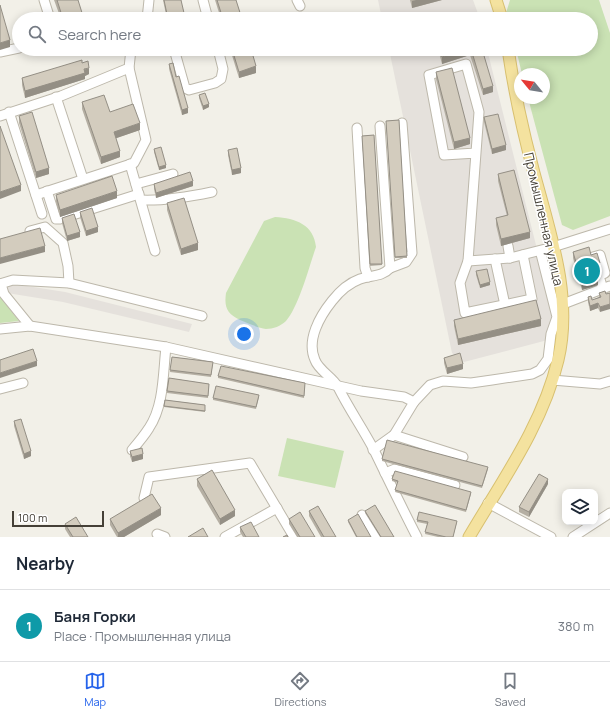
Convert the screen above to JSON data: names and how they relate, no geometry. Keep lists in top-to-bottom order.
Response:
{
  "streets": {
    "main road": ["Промышленная улица"]
  },
  "scale_bar": "100 m",
  "north": "top left",
  "page": {
    "search": "Search here",
    "pins": "1",
    "scale": "100 m",
    "heading": "Nearby",
    "list": [
      {
        "mark": "1",
        "name": "Баня Горки",
        "note": "Place · Промышленная улица",
        "value": "380 m"
      }
    ],
    "nav": ["Map", "Directions", "Saved"]
  }
}
